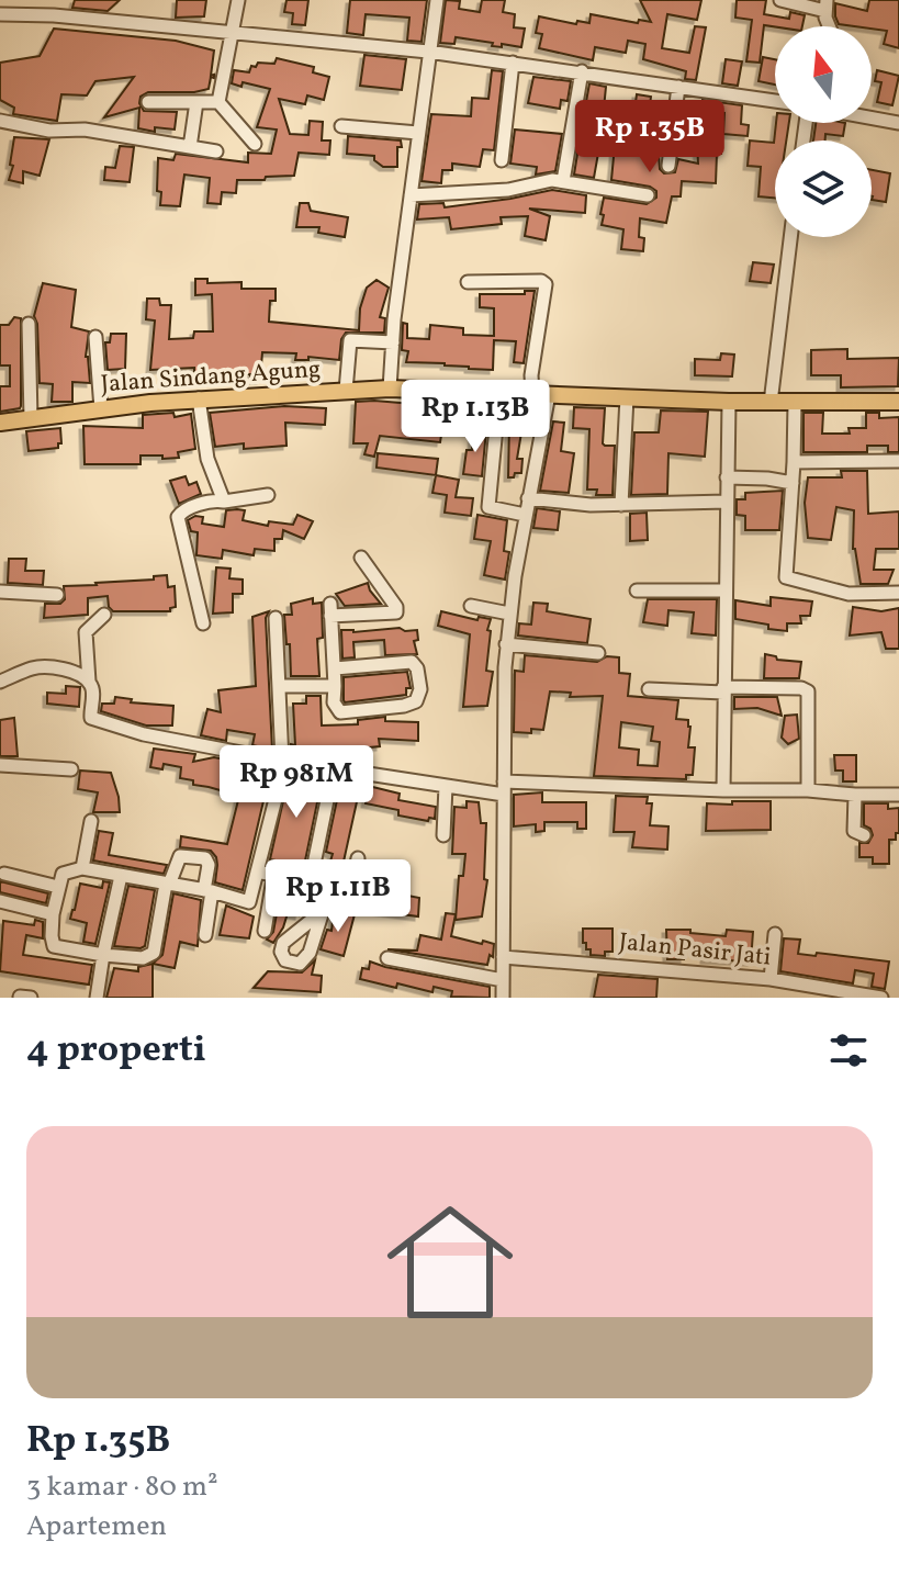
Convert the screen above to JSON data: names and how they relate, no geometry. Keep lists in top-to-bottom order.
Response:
{
  "streets": {
    "main road": ["Jalan Sindang Agung"],
    "street": ["Jalan Pasir Jati"]
  },
  "north": "top",
  "page": {
    "price": [
      "Rp 1.35B",
      "Rp 1.13B",
      "Rp 981M",
      "Rp 1.11B"
    ],
    "heading": "4 properti",
    "list": [
      {
        "name": "Rp 1.35B",
        "note": "3 kamar · 80 m² · Apartemen"
      }
    ]
  }
}
